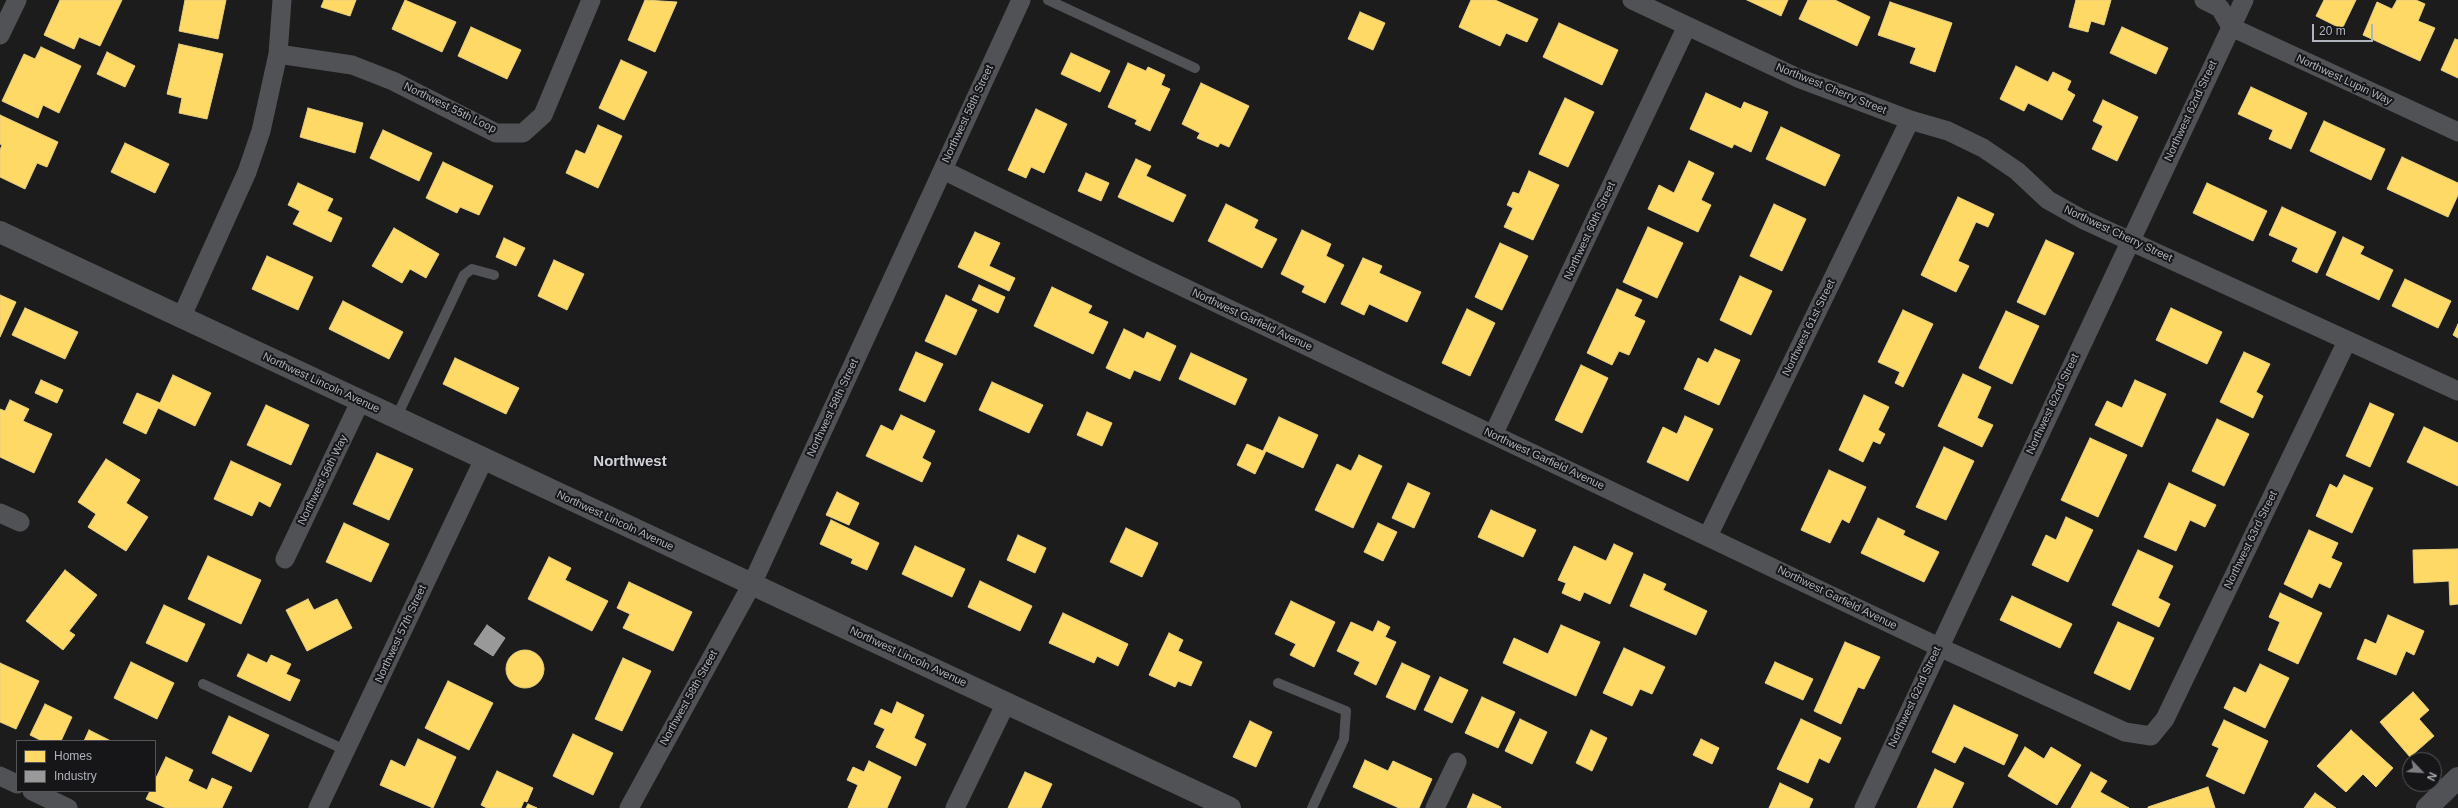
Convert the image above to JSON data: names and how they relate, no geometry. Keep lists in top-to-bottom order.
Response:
{
  "streets": {
    "street": [
      "Northwest Lupin Way",
      "Northwest Cherry Street",
      "Northwest 55th Loop",
      "Northwest 62nd Street",
      "Northwest 58th Street",
      "Northwest 60th Street",
      "Northwest Garfield Avenue",
      "Northwest 61st Street",
      "Northwest Lincoln Avenue",
      "Northwest 56th Way",
      "Northwest 63rd Street",
      "Northwest 57th Street"
    ]
  },
  "crossings": [
    ["Northwest Lupin Way", "Northwest 62nd Street"],
    ["Northwest Cherry Street", "Northwest 62nd Street"],
    ["Northwest Cherry Street", "Northwest 60th Street"],
    ["Northwest Cherry Street", "Northwest 61st Street"],
    ["Northwest Cherry Street", "Northwest 63rd Street"],
    ["Northwest 62nd Street", "Northwest Garfield Avenue"],
    ["Northwest 58th Street", "Northwest Garfield Avenue"],
    ["Northwest 58th Street", "Northwest Lincoln Avenue"],
    ["Northwest 60th Street", "Northwest Garfield Avenue"],
    ["Northwest Garfield Avenue", "Northwest 61st Street"],
    ["Northwest Garfield Avenue", "Northwest 63rd Street"],
    ["Northwest Lincoln Avenue", "Northwest 56th Way"],
    ["Northwest Lincoln Avenue", "Northwest 57th Street"]
  ],
  "districts": ["Northwest"],
  "legend": ["Homes", "Industry"],
  "scale_bar": "20 m",
  "north": "bottom right"
}
